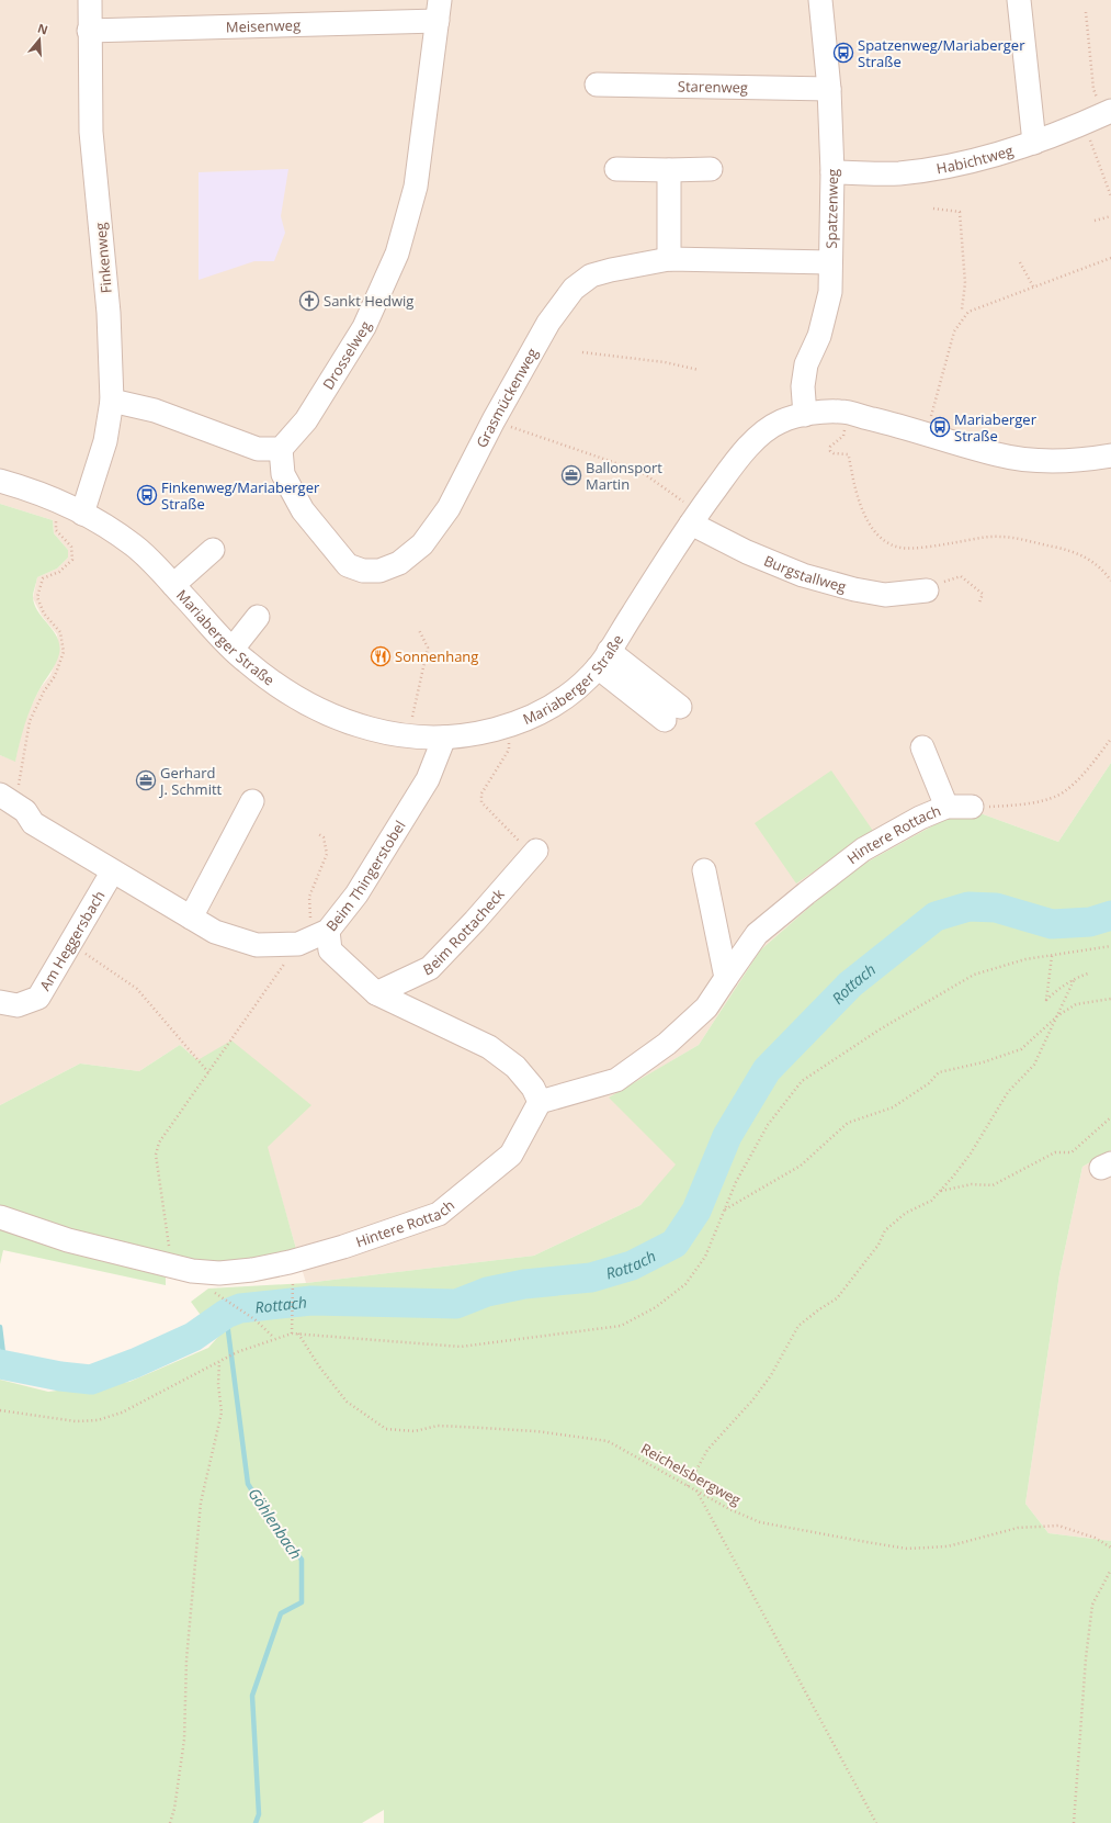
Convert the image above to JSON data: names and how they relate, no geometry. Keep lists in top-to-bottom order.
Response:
{
  "streets": {
    "street": [
      "Meisenweg",
      "Starenweg",
      "Habichtweg",
      "Spatzenweg",
      "Finkenweg",
      "Drosselweg",
      "Grasmückenweg",
      "Burgstallweg",
      "Mariaberger Straße",
      "Hintere Rottach",
      "Beim Thingerstobel",
      "Beim Rottacheck",
      "Am Heggersbach"
    ],
    "path": ["Reichelsbergweg"]
  },
  "crossings": [
    ["Meisenweg", "Finkenweg"],
    ["Meisenweg", "Drosselweg"],
    ["Starenweg", "Spatzenweg"],
    ["Habichtweg", "Spatzenweg"],
    ["Spatzenweg", "Grasmückenweg"],
    ["Spatzenweg", "Mariaberger Straße"],
    ["Finkenweg", "Mariaberger Straße"],
    ["Drosselweg", "Grasmückenweg"],
    ["Burgstallweg", "Mariaberger Straße"],
    ["Mariaberger Straße", "Beim Thingerstobel"]
  ],
  "water": ["Rottach", "Göhlenbach"],
  "places": {
    "bus stop": ["Spatzenweg/Mariaberger Straße", "Mariaberger Straße", "Finkenweg/Mariaberger Straße"],
    "church": ["Sankt Hedwig"],
    "office": ["Ballonsport Martin", "Gerhard J. Schmitt"],
    "restaurant": ["Sonnenhang"]
  },
  "north": "top"
}
